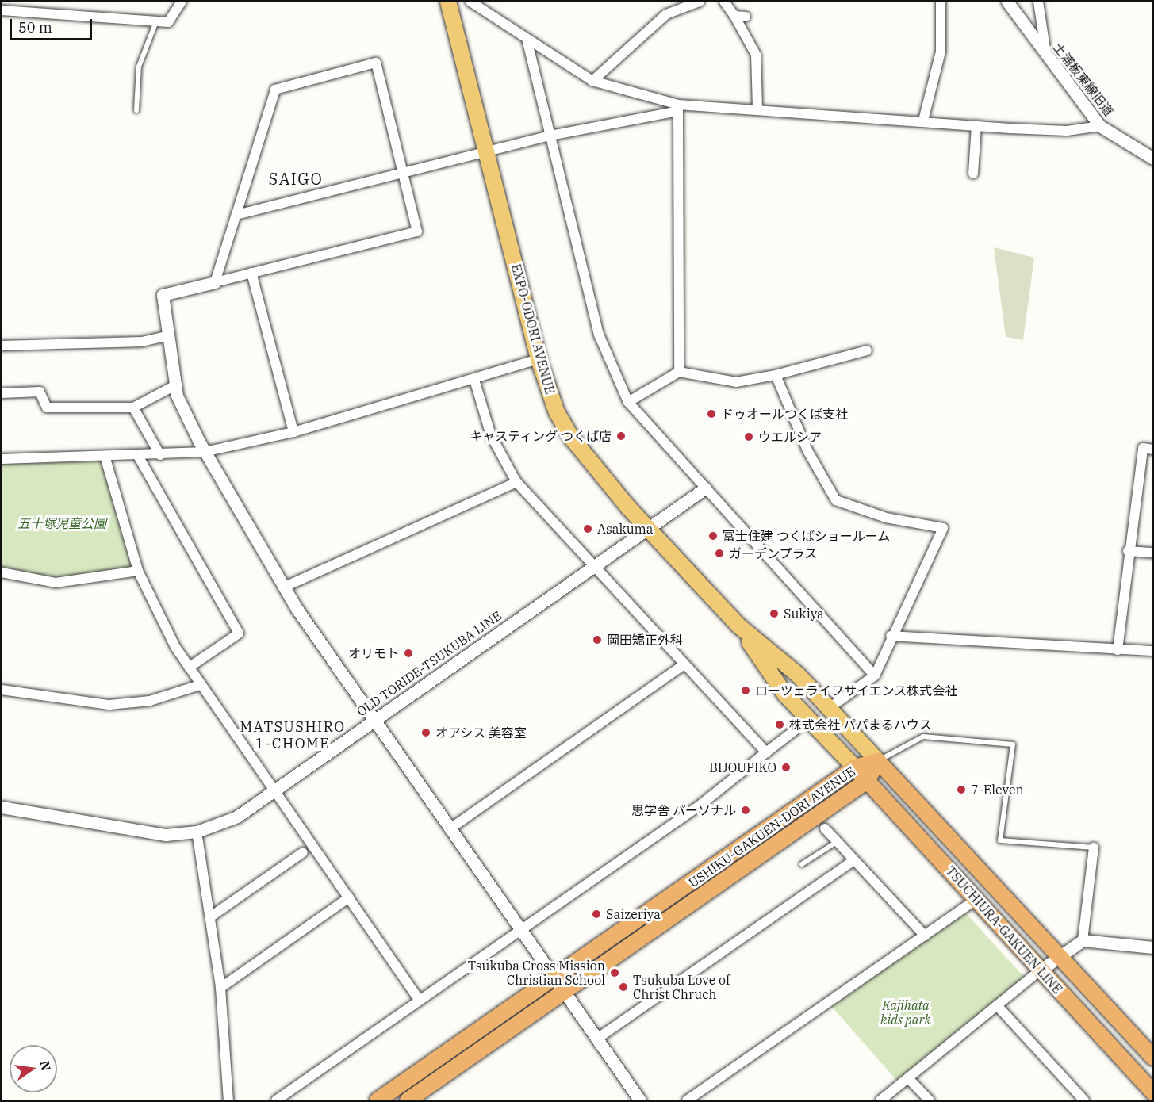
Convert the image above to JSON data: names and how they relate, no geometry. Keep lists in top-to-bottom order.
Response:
{
  "streets": {
    "highway": ["USHIKU-GAKUEN-DORI AVENUE", "TSUCHIURA-GAKUEN LINE"],
    "main road": ["EXPO-ODORI AVENUE"],
    "street": ["土浦板東線旧道", "OLD TORIDE-TSUKUBA LINE"]
  },
  "crossings": [
    ["EXPO-ODORI AVENUE", "OLD TORIDE-TSUKUBA LINE"],
    ["EXPO-ODORI AVENUE", "USHIKU-GAKUEN-DORI AVENUE"],
    ["EXPO-ODORI AVENUE", "TSUCHIURA-GAKUEN LINE"],
    ["USHIKU-GAKUEN-DORI AVENUE", "TSUCHIURA-GAKUEN LINE"]
  ],
  "districts": ["SAIGO", "MATSUSHIRO 1-CHOME"],
  "parks": ["五十塚児童公園", "Kajihata kids park"],
  "places": [
    "ドゥオールつくば支社",
    "キャスティング つくば店",
    "ウエルシア",
    "Asakuma",
    "富士住建 つくばショールーム",
    "ガーデンプラス",
    "Sukiya",
    "岡田矯正外科",
    "オリモト",
    "ローツェライフサイエンス株式会社",
    "株式会社 パパまるハウス",
    "オアシス 美容室",
    "BIJOUPIKO",
    "7-Eleven",
    "思学舎 パーソナル",
    "Saizeriya",
    "Tsukuba Cross Mission Christian School",
    "Tsukuba Love of Christ Chruch"
  ],
  "scale_bar": "50 m",
  "north": "right"
}
